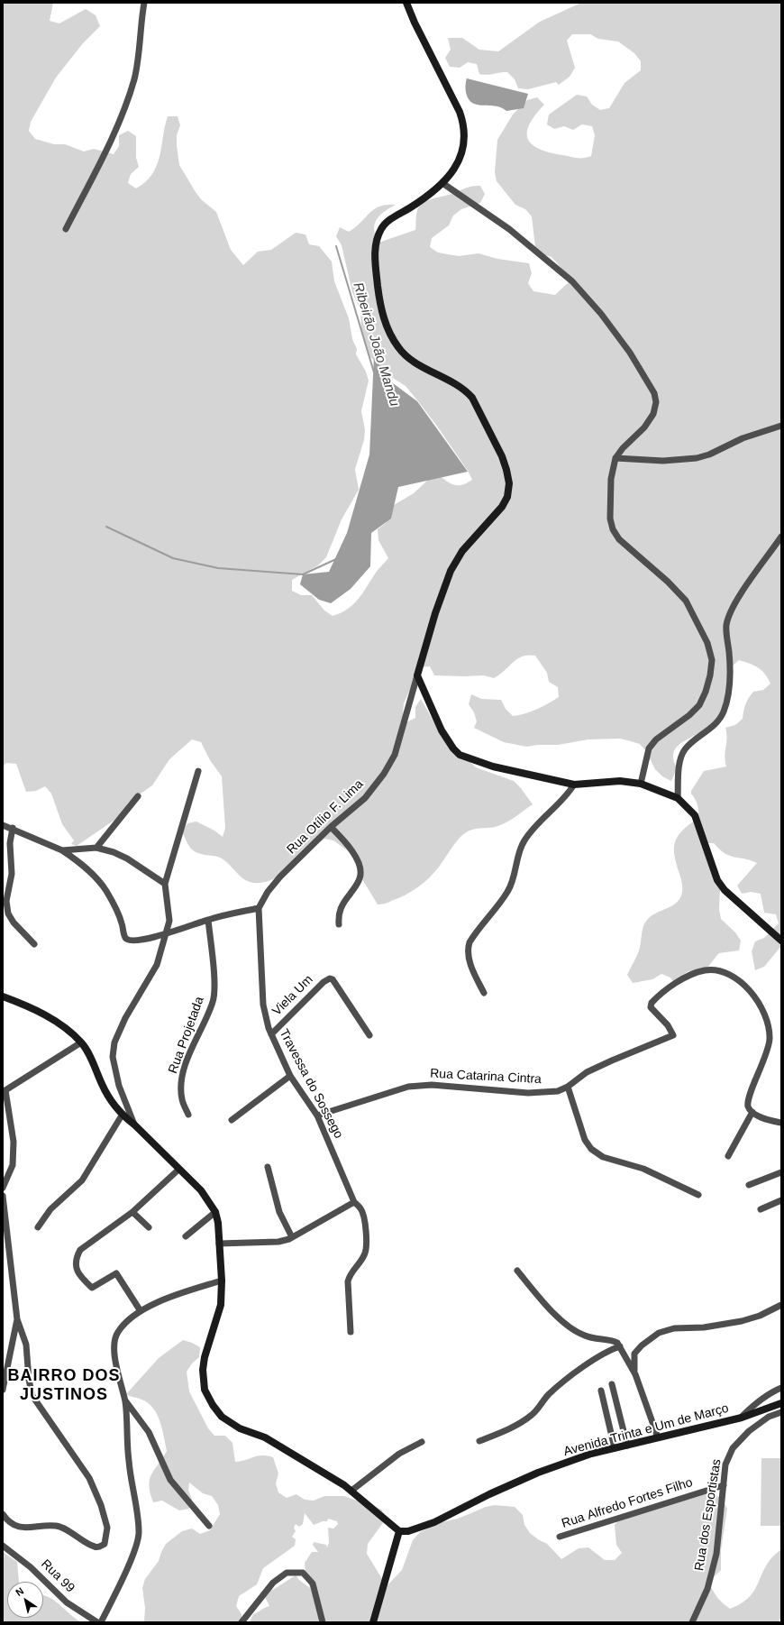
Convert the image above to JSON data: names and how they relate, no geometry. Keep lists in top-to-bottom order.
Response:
{
  "streets": {
    "street": [
      "Rua Otílio F. Lima",
      "Viela Um",
      "Rua Projetada",
      "Rua Catarina Cintra",
      "Travessa do Sossego",
      "Avenida Trinta e Um de Março",
      "Rua Alfredo Fortes Filho",
      "Rua dos Esportistas",
      "Rua 99"
    ]
  },
  "crossings": [
    ["Rua Otílio F. Lima", "Travessa do Sossego"],
    ["Viela Um", "Travessa do Sossego"],
    ["Rua Catarina Cintra", "Travessa do Sossego"],
    ["Rua Alfredo Fortes Filho", "Rua dos Esportistas"]
  ],
  "districts": ["BAIRRO DOS JUSTINOS"],
  "water": ["Ribeirão João Mandu"],
  "north": "top left"
}
